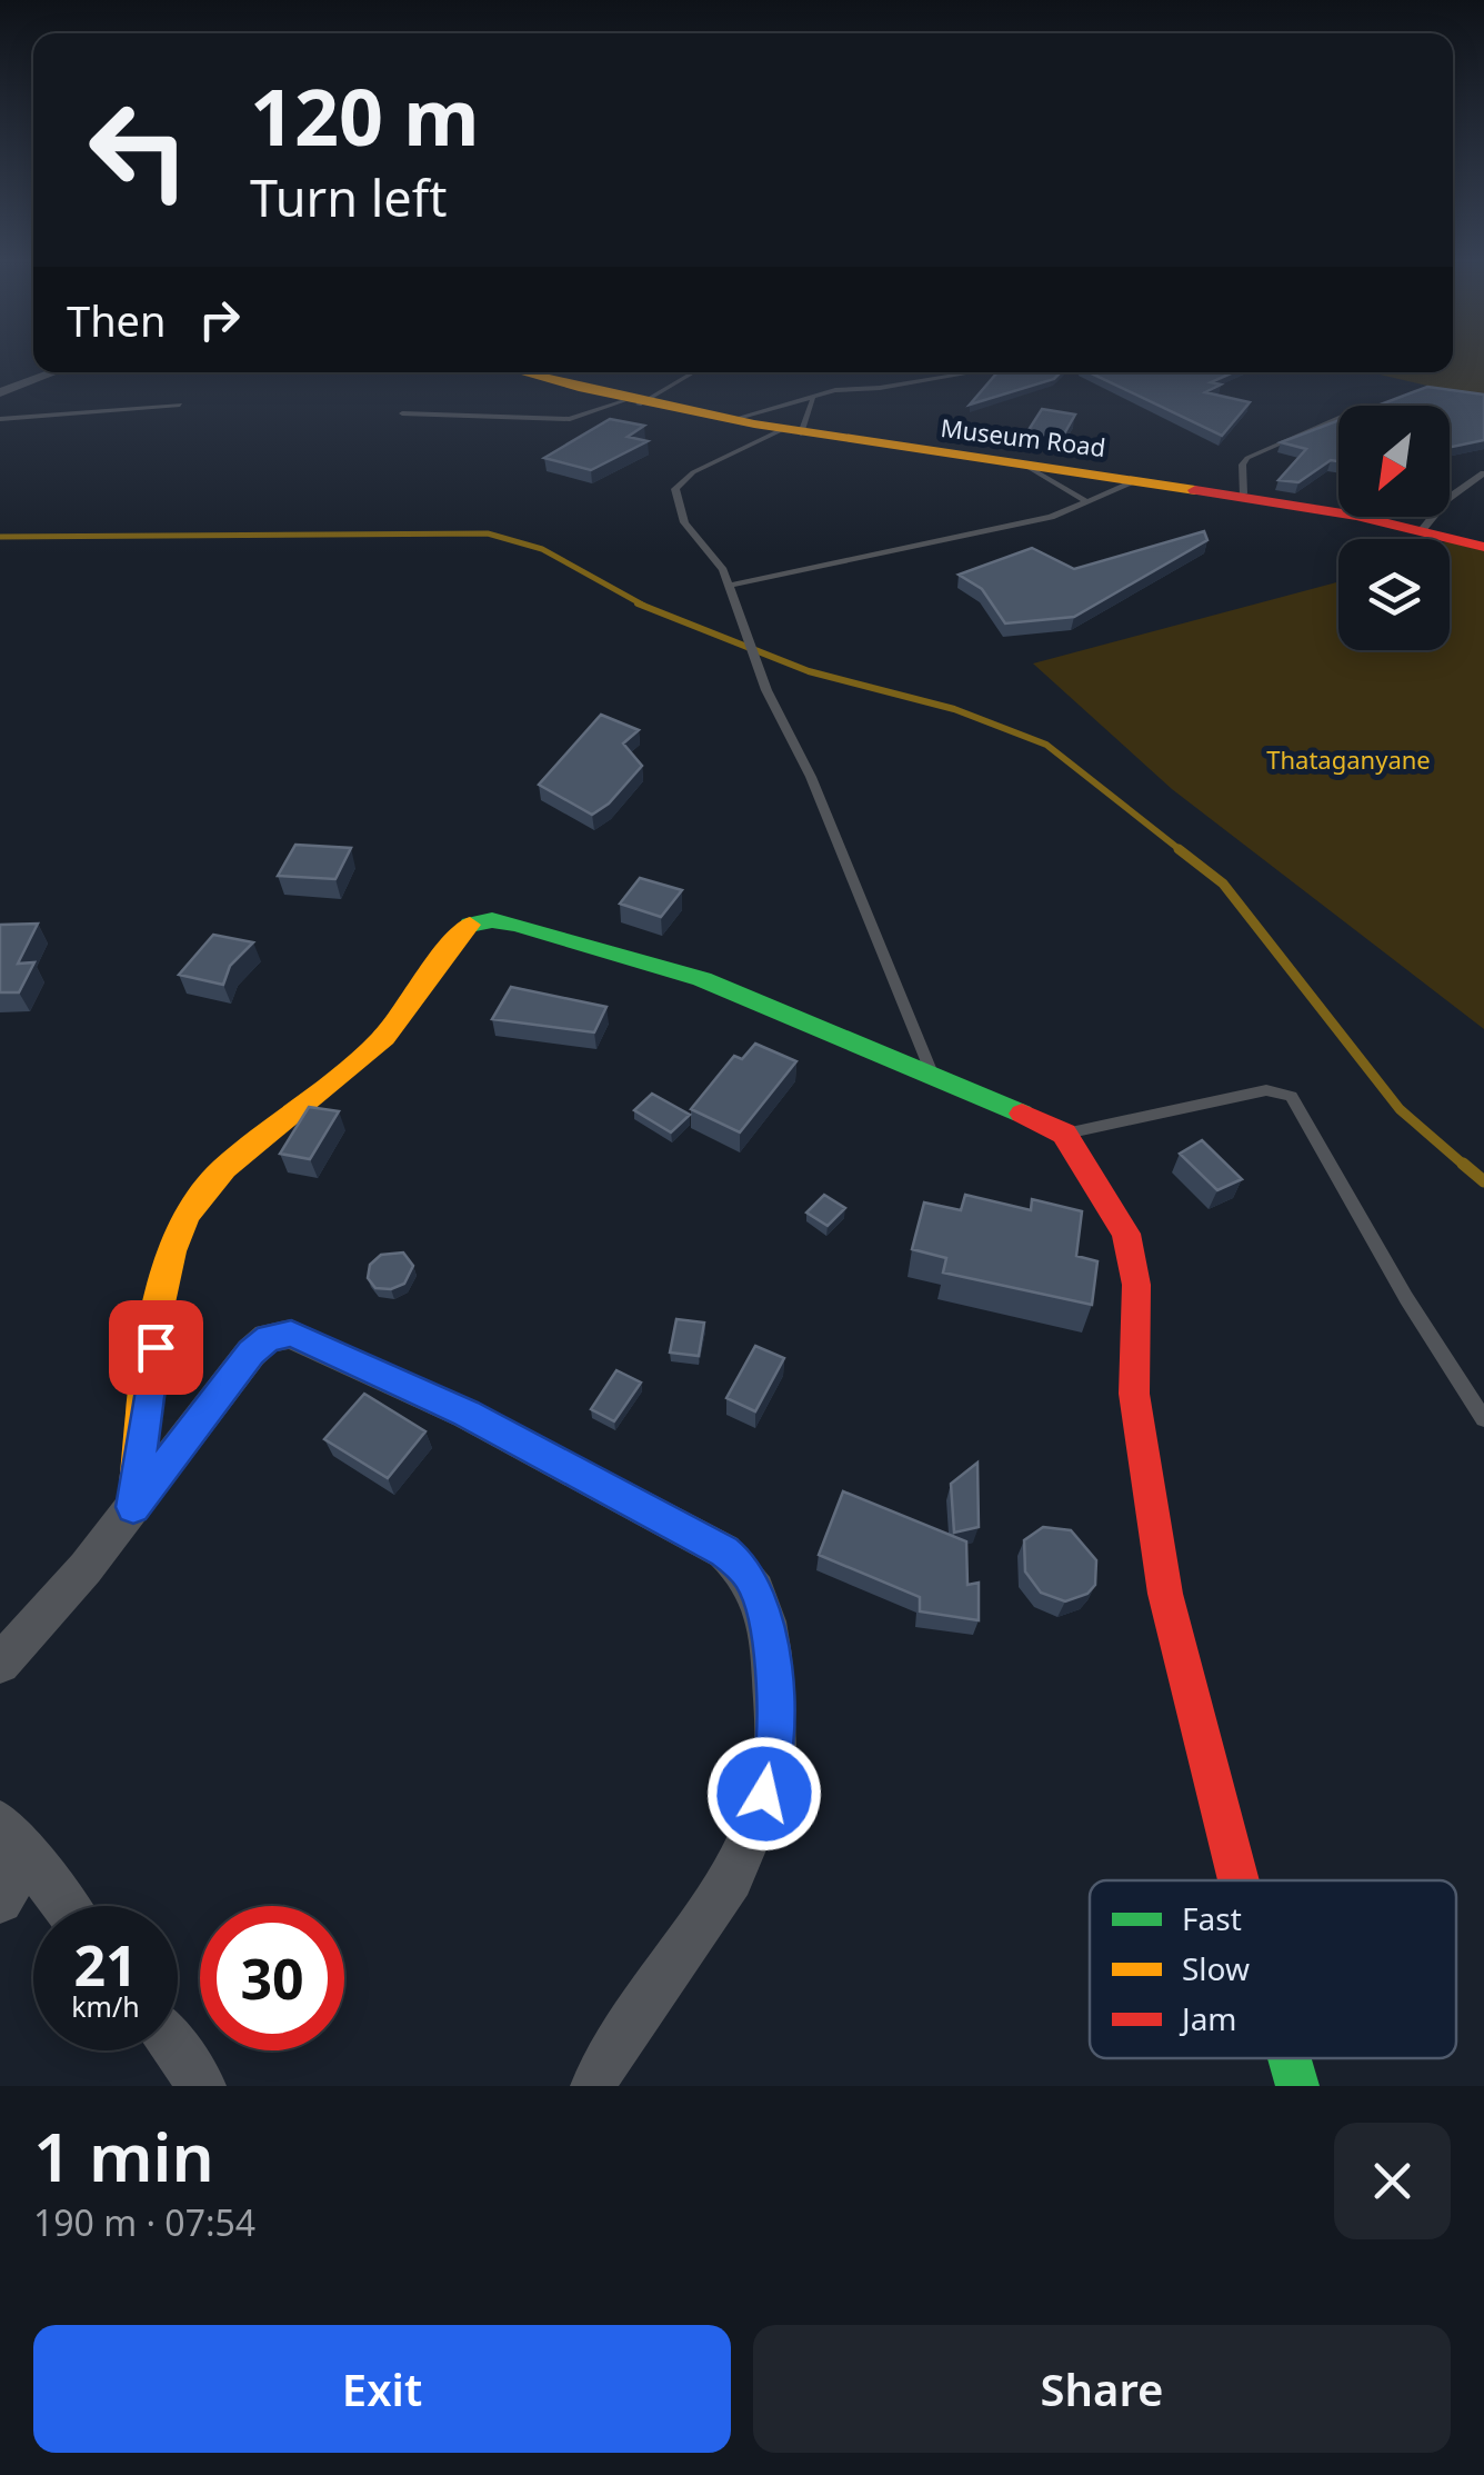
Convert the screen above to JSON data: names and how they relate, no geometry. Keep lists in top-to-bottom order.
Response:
{
  "streets": {
    "street": ["Museum Road"]
  },
  "parks": ["Thataganyane"],
  "legend": ["Fast", "Slow", "Jam"],
  "north": "bottom left",
  "page": {
    "turn": ["120 m", "Turn left"],
    "then": "Then",
    "speed": "21 km/h",
    "limit": "30",
    "heading": ["1 min", "190 m · 07:54"],
    "buttons": ["Exit", "Share"]
  }
}
